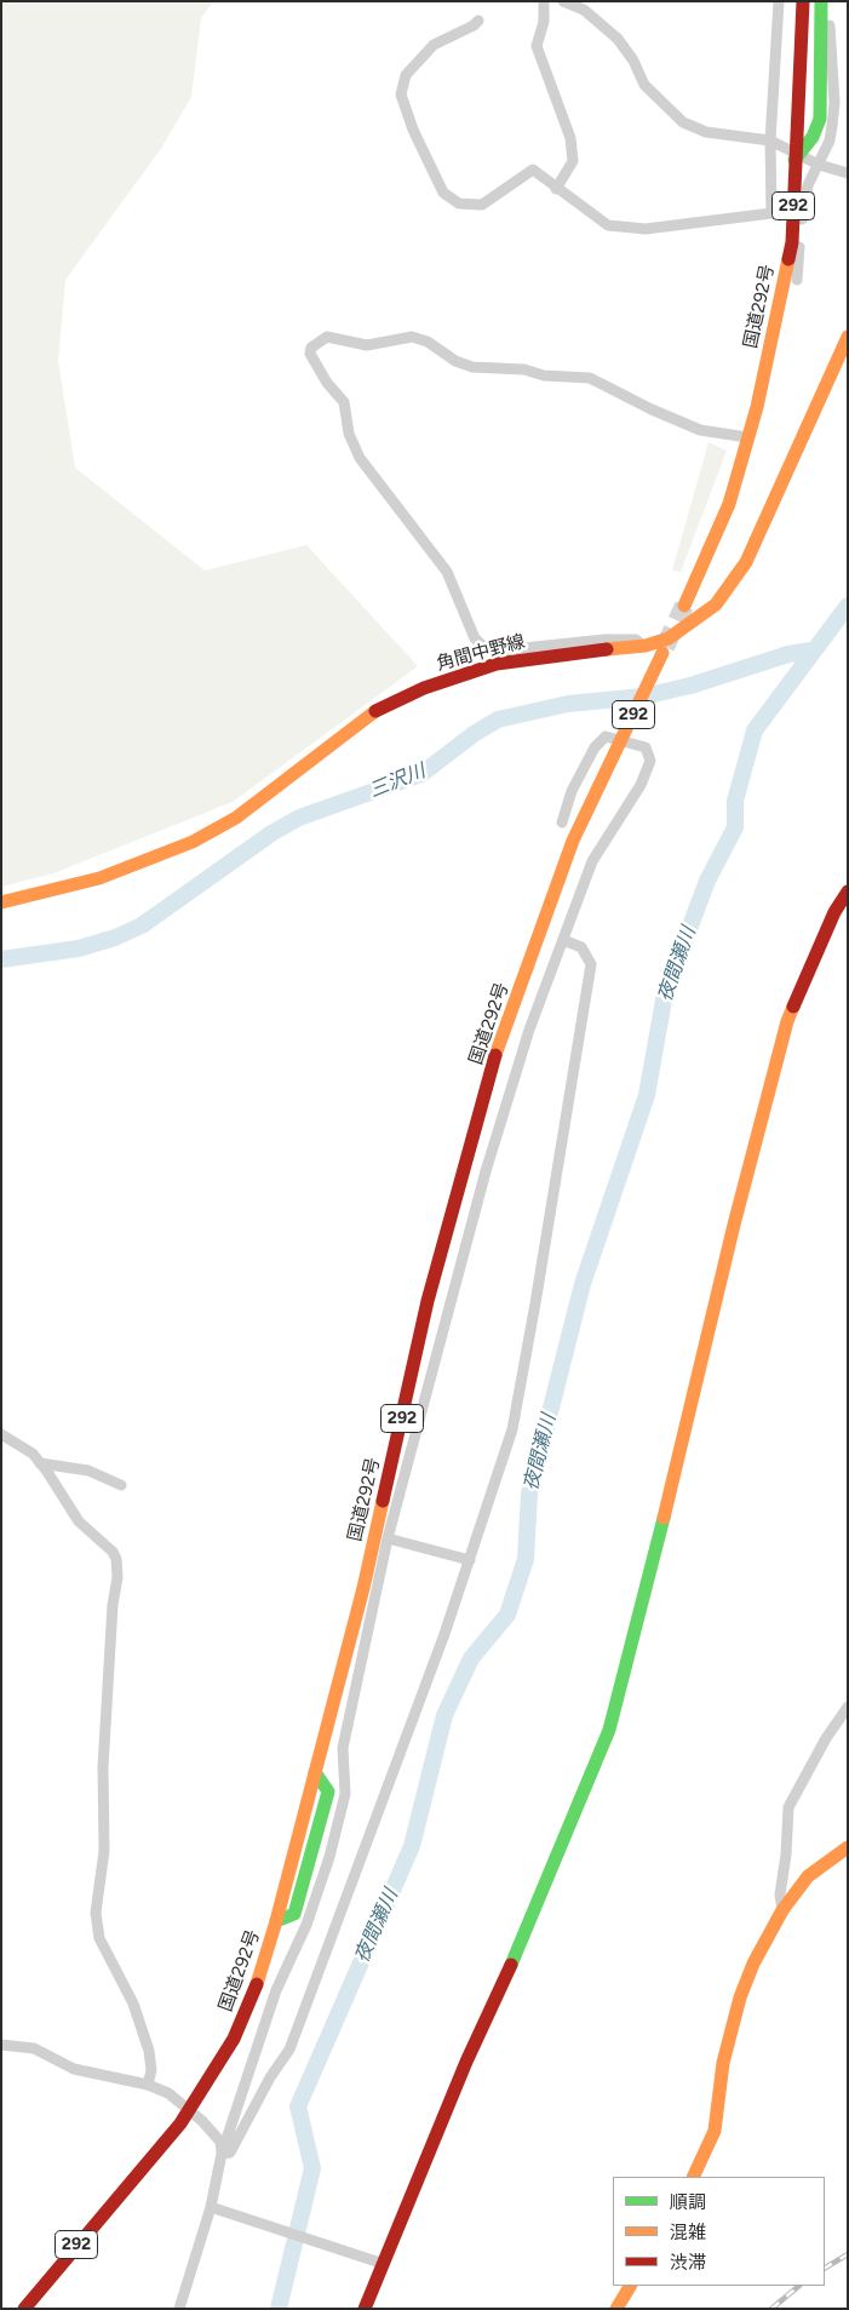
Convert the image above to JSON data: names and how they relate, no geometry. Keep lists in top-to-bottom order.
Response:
{
  "streets": {
    "main road": ["292", "国道292号", "角間中野線"]
  },
  "crossings": [
    ["292", "国道292号"]
  ],
  "water": ["三沢川", "夜間瀬川"],
  "legend": ["順調", "混雑", "渋滞"]
}
